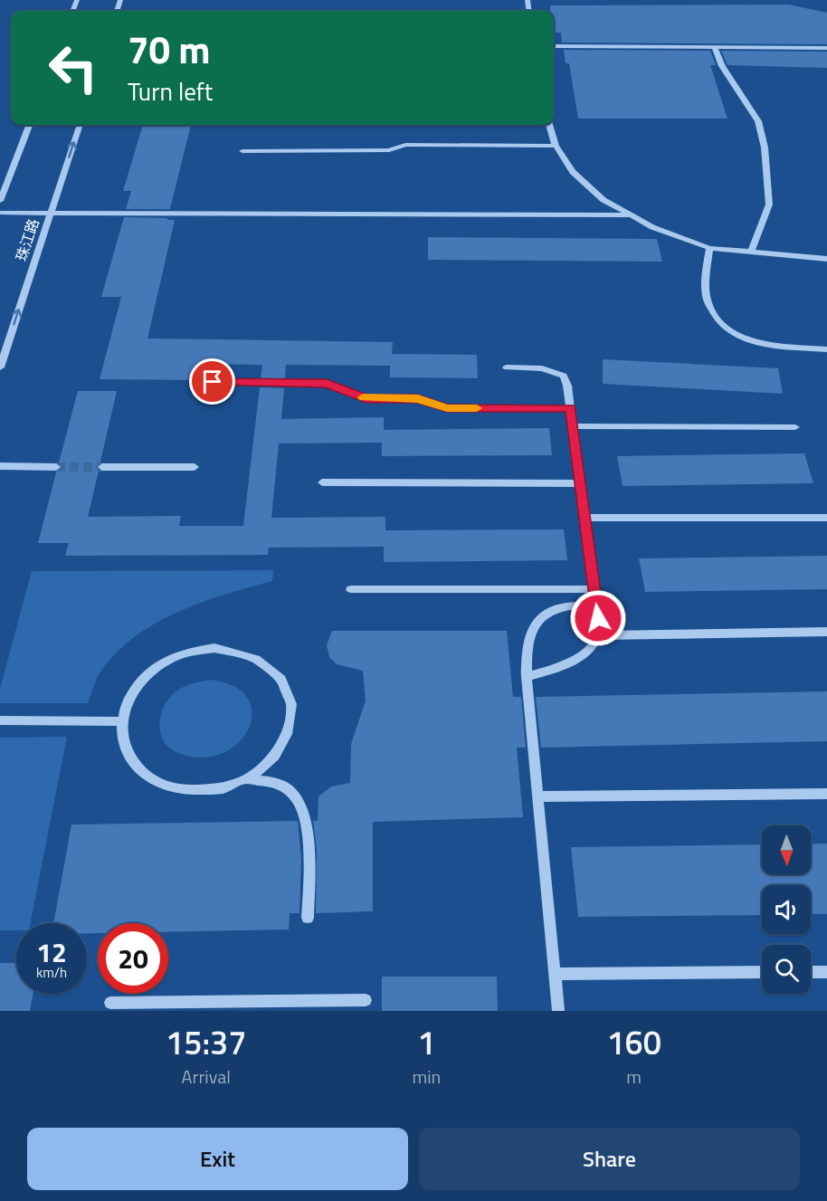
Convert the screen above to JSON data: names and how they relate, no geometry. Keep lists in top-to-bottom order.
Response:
{
  "streets": {
    "street": ["珠江路"]
  },
  "north": "bottom",
  "page": {
    "turn": ["70 m", "Turn left"],
    "speed": "12 km/h",
    "limit": "20",
    "eta": [
      "15:37",
      "Arrival",
      "1",
      "min",
      "160",
      "m"
    ],
    "buttons": ["Exit", "Share"]
  }
}
